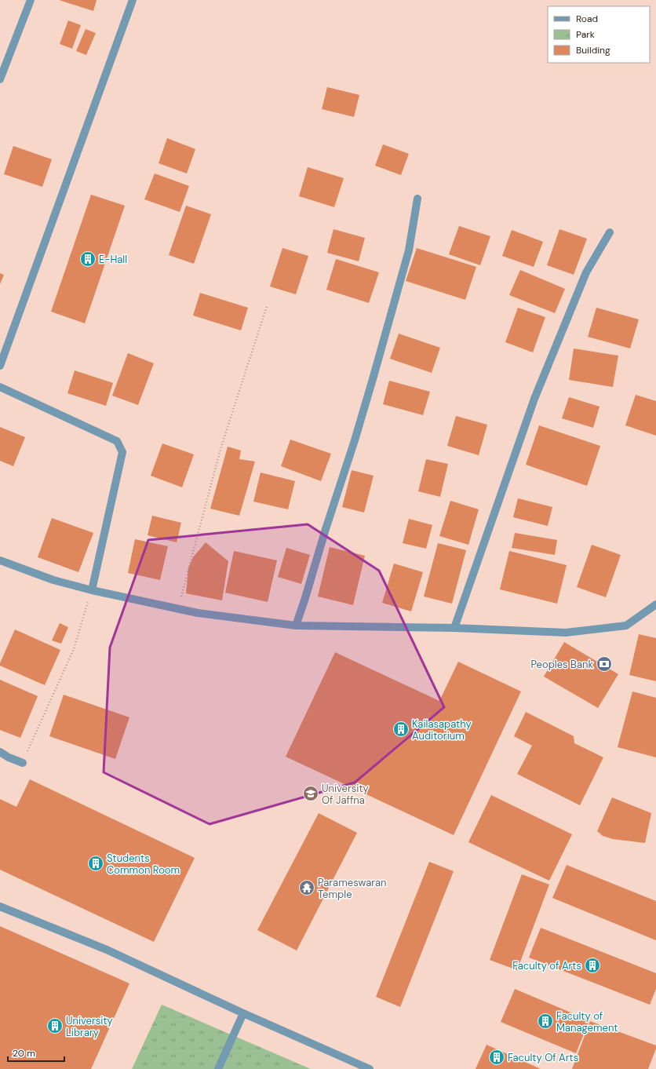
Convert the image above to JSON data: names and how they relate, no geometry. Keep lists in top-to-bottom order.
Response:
{
  "places": {
    "building": [
      "E-Hall",
      "Kailasapathy Auditorium",
      "Students Common Room",
      "Faculty of Arts",
      "Faculty of Management",
      "University Library",
      "Faculty Of Arts"
    ],
    "bank": ["Peoples Bank"],
    "school or university": ["University Of Jaffna"],
    "temple": ["Parameswaran Temple"]
  },
  "legend": ["Road", "Park", "Building"],
  "scale_bar": "20 m"
}
